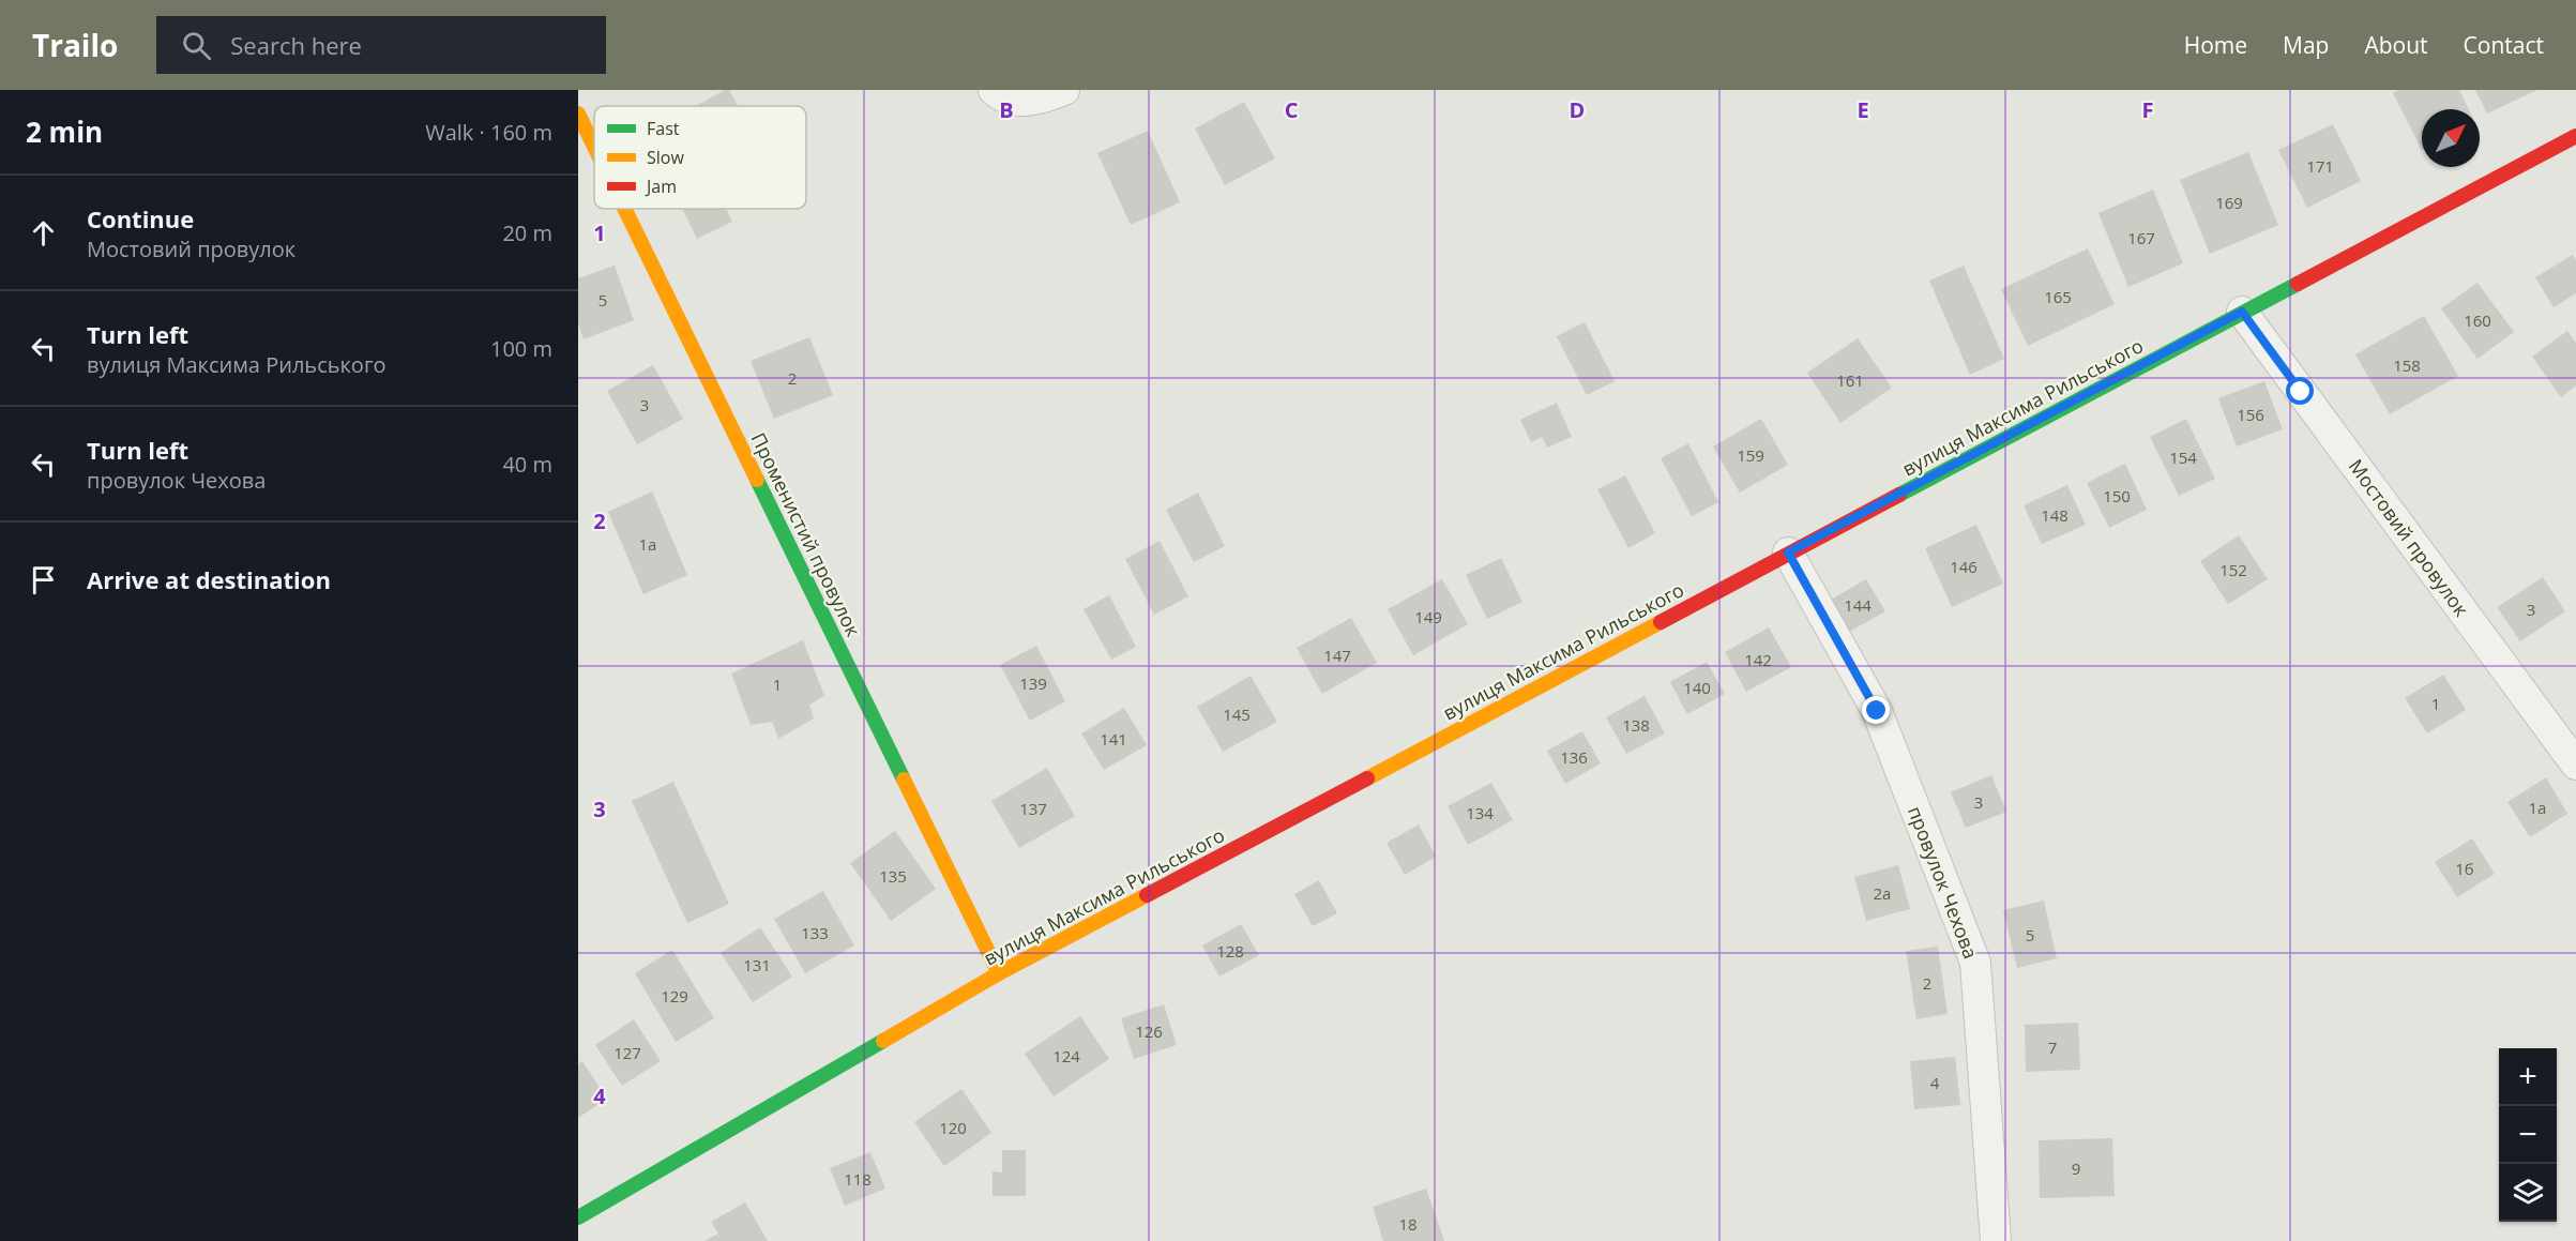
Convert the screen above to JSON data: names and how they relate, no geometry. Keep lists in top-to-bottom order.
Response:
{
  "streets": {
    "main road": ["вулиця Максима Рильського", "Променистий провулок"],
    "street": ["Мостовий провулок", "провулок Чехова"]
  },
  "crossings": [
    ["вулиця Максима Рильського", "Променистий провулок"],
    ["вулиця Максима Рильського", "Мостовий провулок"],
    ["вулиця Максима Рильського", "провулок Чехова"]
  ],
  "house_numbers": [
    "171",
    "169",
    "167",
    "165",
    "5",
    "160",
    "158",
    "2",
    "161",
    "3",
    "156",
    "159",
    "154",
    "150",
    "148",
    "1а",
    "146",
    "152",
    "144",
    "3",
    "149",
    "147",
    "142",
    "139",
    "1",
    "140",
    "1",
    "145",
    "138",
    "141",
    "136",
    "3",
    "1а",
    "137",
    "134",
    "1б",
    "135",
    "2а",
    "133",
    "5",
    "128",
    "131",
    "2",
    "129",
    "126",
    "7",
    "127",
    "124",
    "4",
    "120",
    "9",
    "118",
    "18"
  ],
  "legend": ["Fast", "Slow", "Jam"],
  "north": "top right",
  "page": {
    "header": "Trailo",
    "search": "Search here",
    "nav": [
      "Home",
      "Map",
      "About",
      "Contact"
    ],
    "heading": ["2 min", "Walk · 160 m"],
    "list": [
      ["Continue", "Мостовий провулок", "20 m"],
      ["Turn left", "вулиця Максима Рильського", "100 m"],
      ["Turn left", "провулок Чехова", "40 m"],
      "Arrive at destination"
    ],
    "map_buttons": ["+", "−"]
  },
  "grid": {
    "columns": [
      "B",
      "C",
      "D",
      "E",
      "F"
    ],
    "rows": [
      "1",
      "2",
      "3",
      "4"
    ]
  }
}
